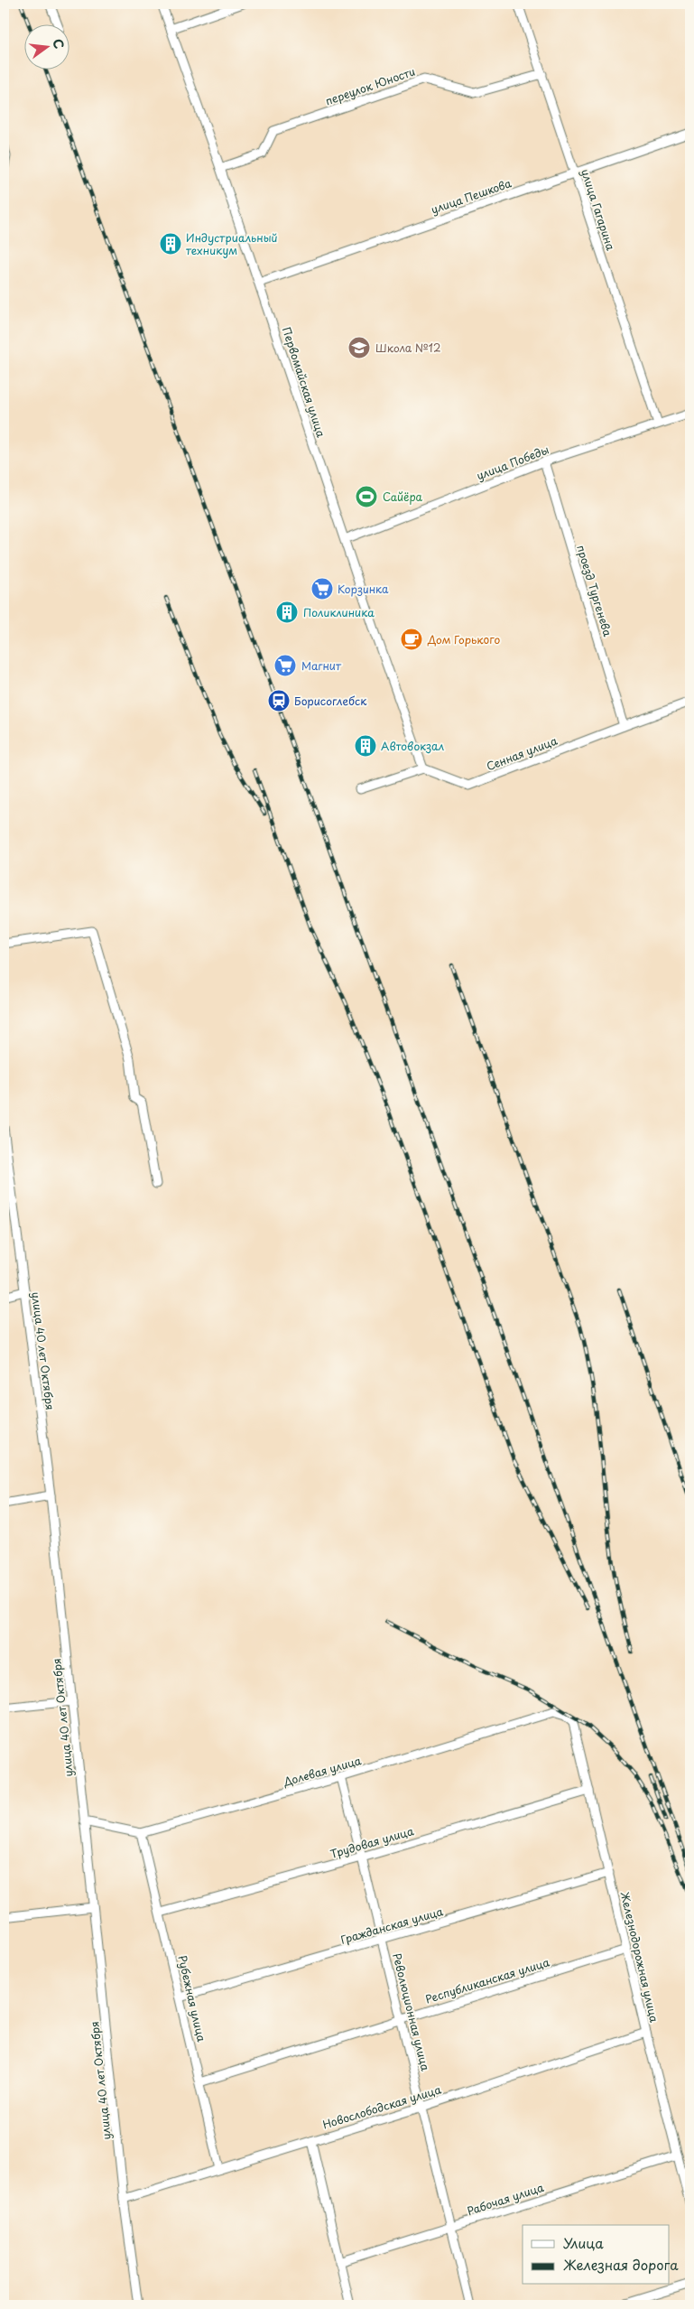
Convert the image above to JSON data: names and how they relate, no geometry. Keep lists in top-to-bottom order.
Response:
{
  "streets": {
    "street": [
      "переулок Юности",
      "улица Пешкова",
      "улица Гагарина",
      "Первомайская улица",
      "улица Победы",
      "проезд Тургенева",
      "Сенная улица",
      "улица 40 лет Октября",
      "Долевая улица",
      "Трудовая улица",
      "Гражданская улица",
      "Железнодорожная улица",
      "Республиканская улица",
      "Рубежная улица",
      "Революционная улица",
      "Новослободская улица",
      "Рабочая улица"
    ]
  },
  "crossings": [
    ["переулок Юности", "улица Гагарина"],
    ["переулок Юности", "Первомайская улица"],
    ["улица Пешкова", "улица Гагарина"],
    ["улица Пешкова", "Первомайская улица"],
    ["улица Гагарина", "улица Победы"],
    ["Первомайская улица", "улица Победы"],
    ["Первомайская улица", "Сенная улица"],
    ["улица Победы", "проезд Тургенева"],
    ["проезд Тургенева", "Сенная улица"],
    ["улица 40 лет Октября", "Долевая улица"],
    ["улица 40 лет Октября", "Новослободская улица"],
    ["Долевая улица", "Железнодорожная улица"],
    ["Долевая улица", "Рубежная улица"],
    ["Долевая улица", "Революционная улица"],
    ["Трудовая улица", "Железнодорожная улица"],
    ["Трудовая улица", "Рубежная улица"],
    ["Трудовая улица", "Революционная улица"],
    ["Гражданская улица", "Железнодорожная улица"],
    ["Гражданская улица", "Рубежная улица"],
    ["Гражданская улица", "Революционная улица"],
    ["Железнодорожная улица", "Республиканская улица"],
    ["Железнодорожная улица", "Новослободская улица"],
    ["Железнодорожная улица", "Рабочая улица"],
    ["Республиканская улица", "Рубежная улица"],
    ["Республиканская улица", "Революционная улица"],
    ["Рубежная улица", "Новослободская улица"],
    ["Революционная улица", "Новослободская улица"],
    ["Революционная улица", "Рабочая улица"]
  ],
  "places": {
    "building": ["Индустриальный техникум", "Поликлиника", "Автовокзал"],
    "school or university": ["Школа №12"],
    "sports": ["Сайёра"],
    "supermarket": ["Корзинка", "Магнит"],
    "cafe": ["Дом Горького"],
    "station": ["Борисоглебск"]
  },
  "legend": ["Улица", "Железная дорога"],
  "north": "right"
}
